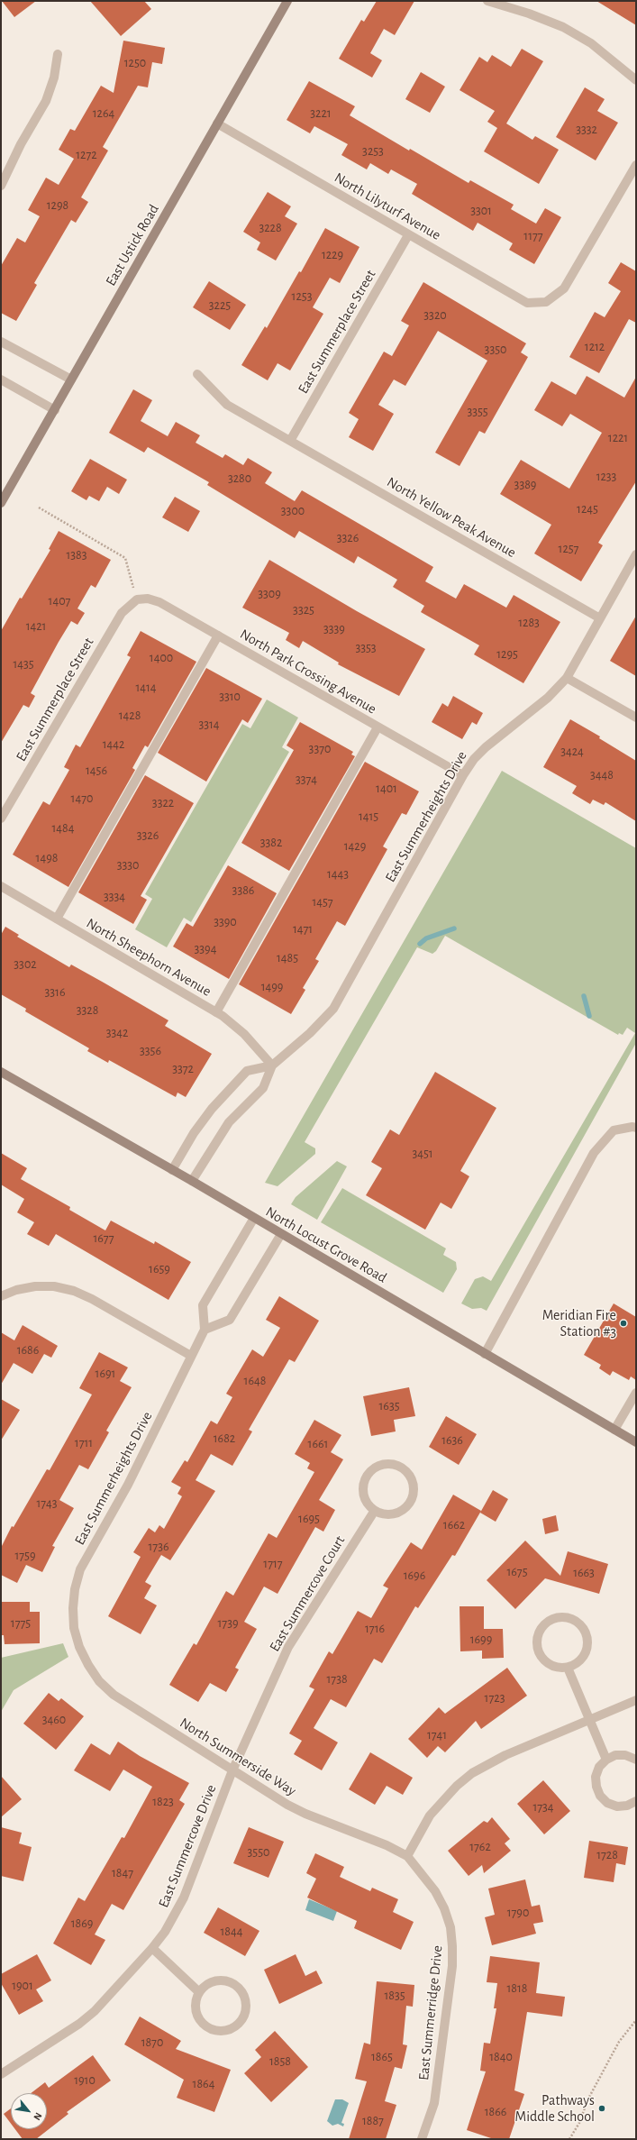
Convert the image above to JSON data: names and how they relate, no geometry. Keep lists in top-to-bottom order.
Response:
{
  "streets": {
    "main road": ["East Ustick Road", "North Locust Grove Road"],
    "street": [
      "North Lilyturf Avenue",
      "East Summerplace Street",
      "North Yellow Peak Avenue",
      "North Park Crossing Avenue",
      "East Summerheights Drive",
      "North Sheephorn Avenue",
      "East Summercove Court",
      "North Summerside Way",
      "East Summercove Drive",
      "East Summerridge Drive"
    ]
  },
  "crossings": [
    ["North Lilyturf Avenue", "East Ustick Road"],
    ["North Lilyturf Avenue", "East Summerplace Street"],
    ["East Summerplace Street", "North Yellow Peak Avenue"],
    ["East Summerplace Street", "North Park Crossing Avenue"],
    ["North Yellow Peak Avenue", "East Summerheights Drive"],
    ["North Park Crossing Avenue", "East Summerheights Drive"],
    ["East Summerheights Drive", "North Sheephorn Avenue"],
    ["East Summerheights Drive", "North Locust Grove Road"],
    ["East Summerheights Drive", "North Summerside Way"],
    ["East Summercove Court", "North Summerside Way"],
    ["East Summercove Court", "East Summercove Drive"],
    ["North Summerside Way", "East Summercove Drive"],
    ["North Summerside Way", "East Summerridge Drive"]
  ],
  "places": ["Meridian Fire Station #3", "Pathways Middle School"],
  "house_numbers": [
    "1250",
    "1264",
    "3221",
    "3332",
    "3253",
    "1272",
    "1298",
    "3301",
    "3228",
    "1177",
    "1229",
    "1253",
    "3225",
    "3320",
    "1212",
    "3350",
    "3355",
    "1221",
    "1233",
    "3280",
    "3389",
    "1245",
    "3300",
    "3326",
    "1257",
    "1383",
    "3309",
    "1407",
    "3325",
    "1283",
    "1421",
    "3339",
    "3353",
    "1295",
    "1400",
    "1435",
    "1414",
    "3310",
    "1428",
    "3314",
    "1442",
    "3370",
    "3424",
    "1456",
    "3448",
    "3374",
    "1401",
    "1470",
    "3322",
    "1415",
    "1484",
    "3326",
    "3382",
    "1429",
    "1498",
    "3330",
    "1443",
    "3386",
    "3334",
    "1457",
    "3390",
    "1471",
    "3394",
    "1485",
    "3302",
    "1499",
    "3316",
    "3328",
    "3342",
    "3356",
    "3372",
    "3451",
    "1677",
    "1659",
    "1686",
    "1691",
    "1648",
    "1635",
    "1682",
    "1636",
    "1711",
    "1661",
    "1743",
    "1695",
    "1662",
    "1736",
    "1759",
    "1717",
    "1675",
    "1663",
    "1696",
    "1775",
    "1739",
    "1716",
    "1699",
    "1738",
    "1723",
    "3460",
    "1741",
    "1823",
    "1734",
    "1762",
    "3550",
    "1728",
    "1847",
    "1790",
    "1869",
    "1844",
    "1901",
    "1818",
    "1835",
    "1870",
    "1865",
    "1840",
    "1858",
    "1910",
    "1864",
    "1866",
    "1887"
  ],
  "north": "bottom right"
}
